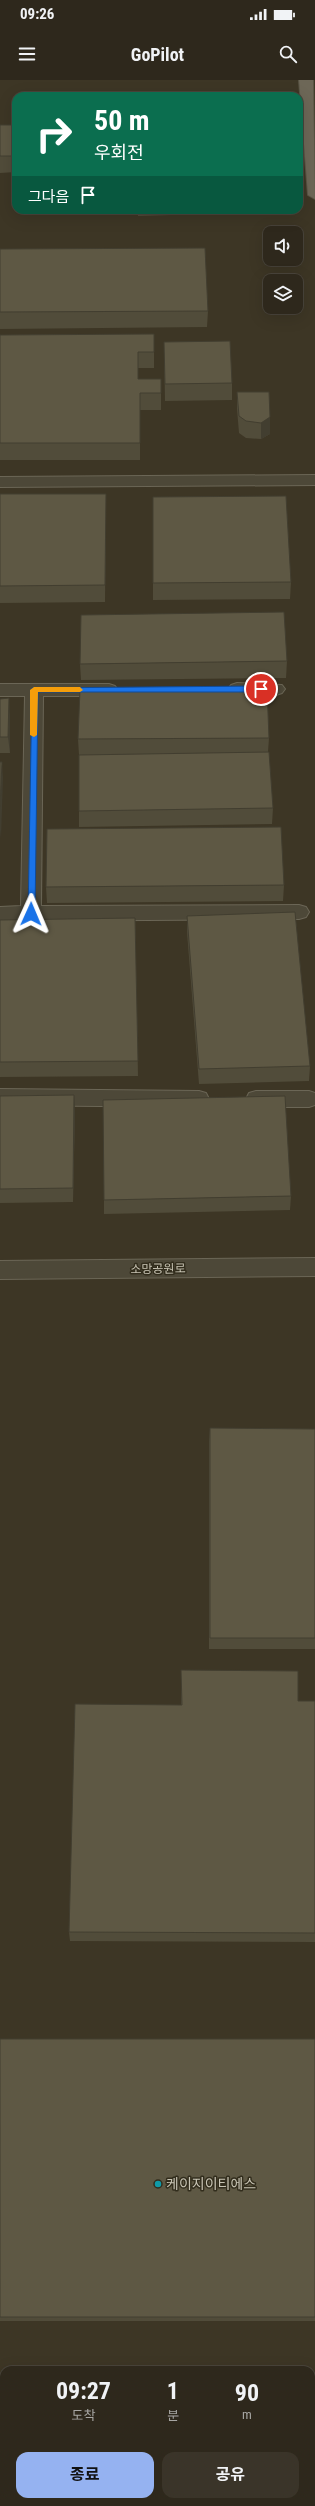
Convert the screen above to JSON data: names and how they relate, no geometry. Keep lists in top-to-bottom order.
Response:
{
  "streets": {
    "street": ["소망공원로"]
  },
  "places": ["케이지이티에스"],
  "page": {
    "status": "09:26",
    "header": "GoPilot",
    "turn": ["50 m", "우회전"],
    "then": "그다음",
    "eta": [
      "09:27",
      "도착",
      "1",
      "분",
      "90",
      "m"
    ],
    "buttons": ["종료", "공유"]
  }
}
